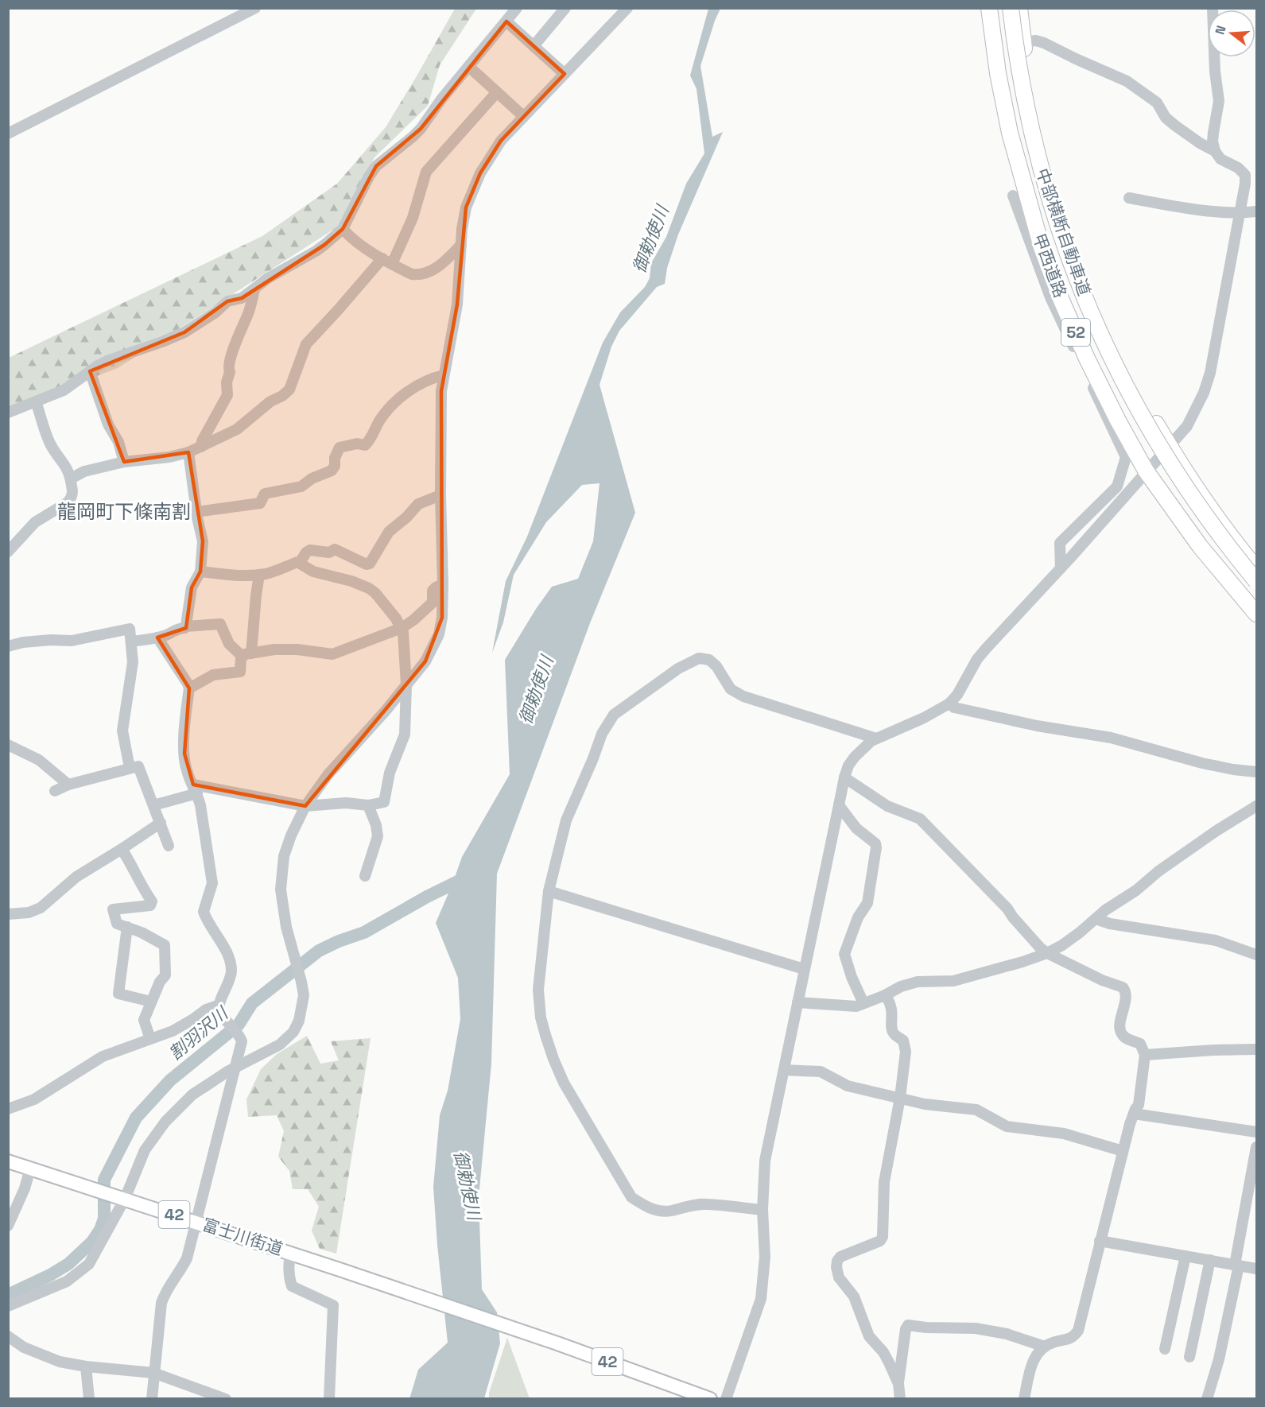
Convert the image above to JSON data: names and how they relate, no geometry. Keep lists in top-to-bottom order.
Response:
{
  "streets": {
    "highway": ["中部横断自動車道", "甲西道路", "52"],
    "main road": ["42", "富士川街道"]
  },
  "districts": ["龍岡町下條南割"],
  "water": ["御勅使川", "割羽沢川"],
  "north": "left"
}
